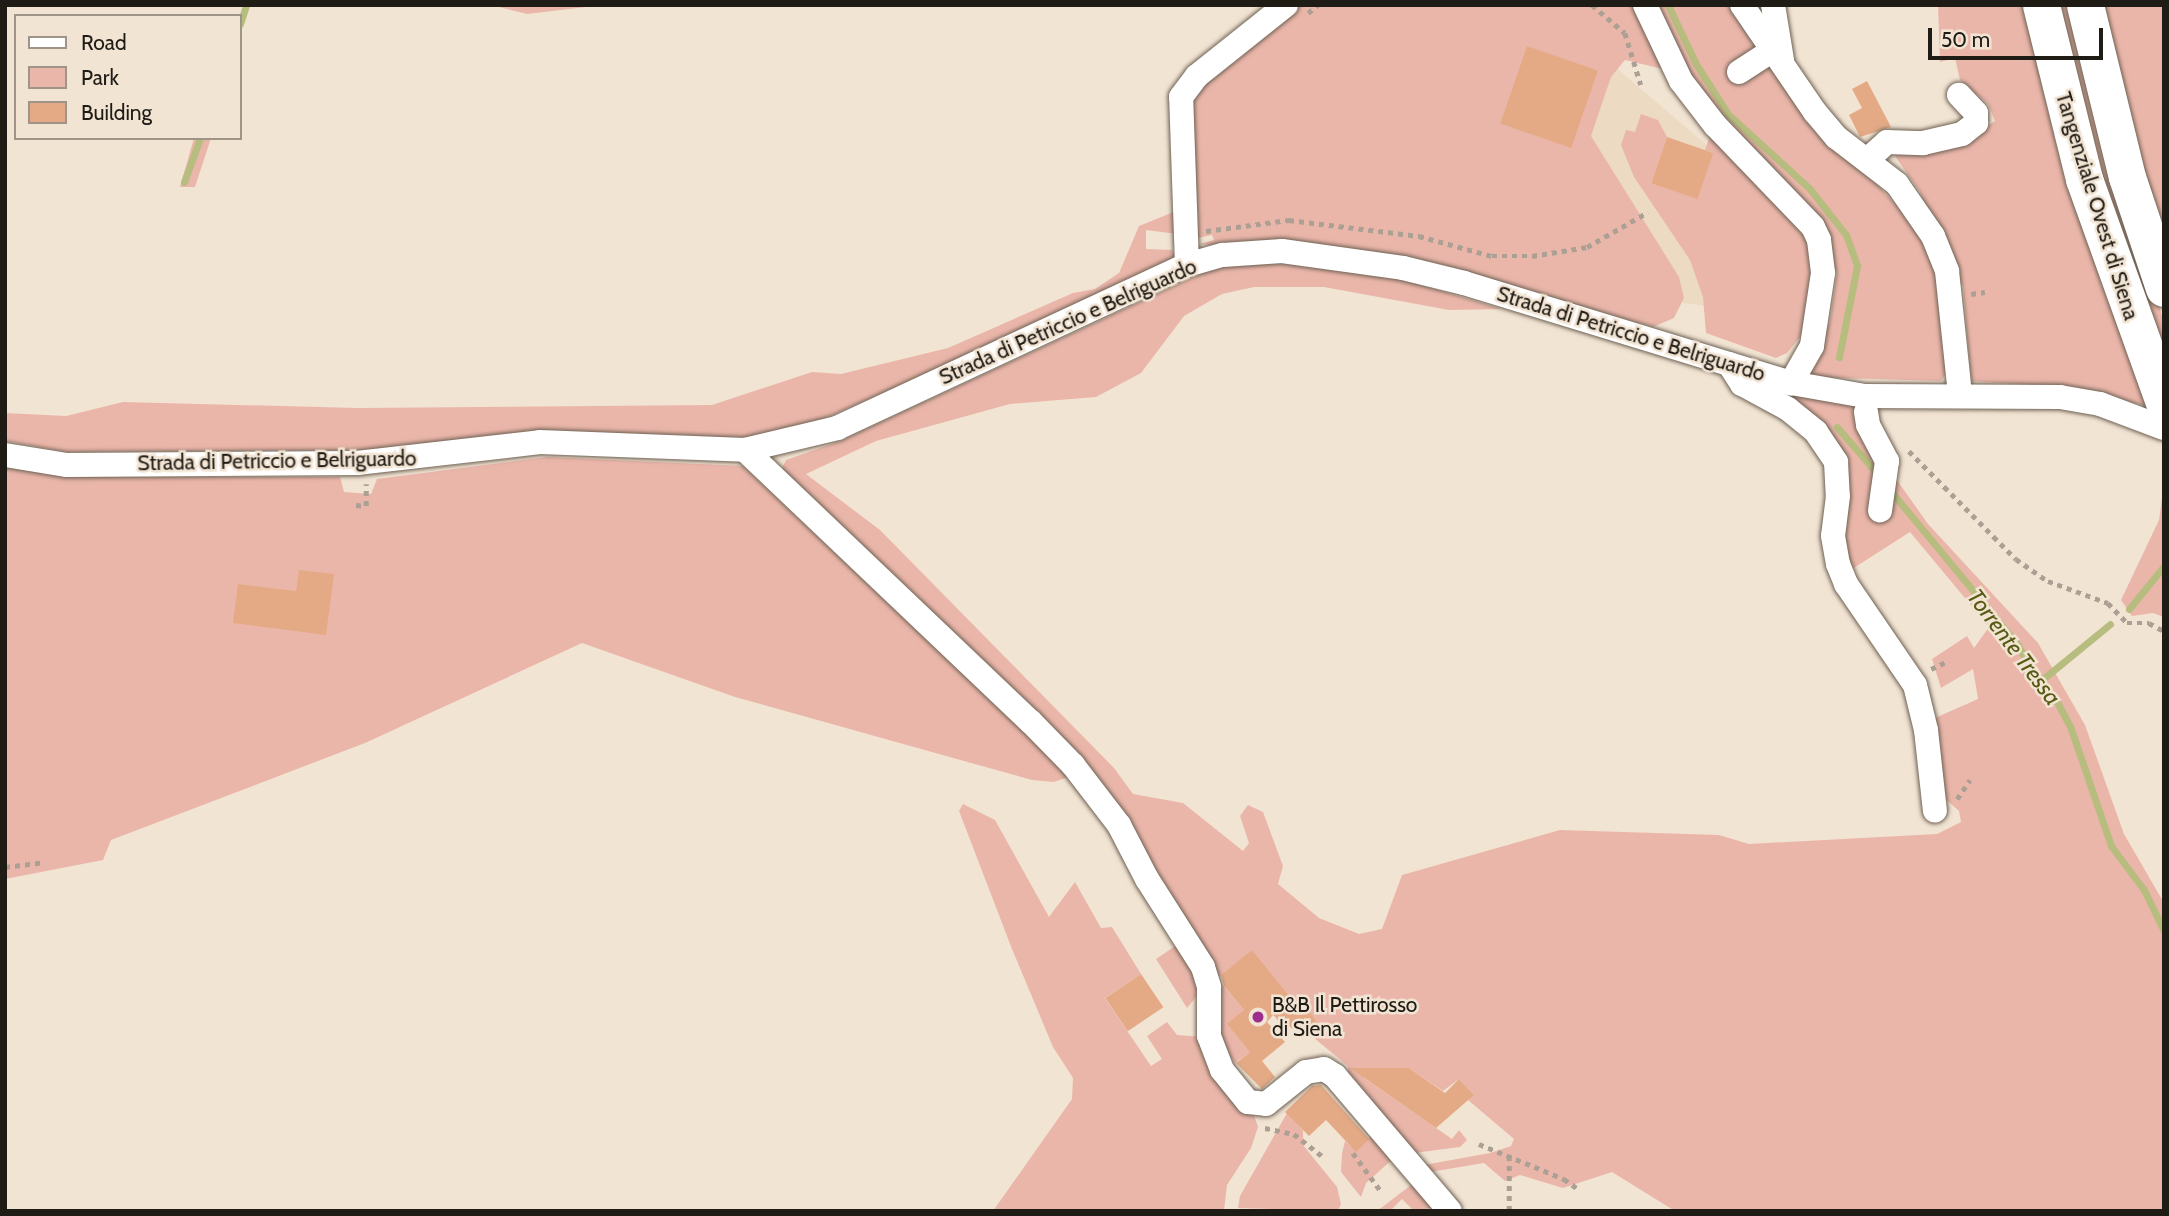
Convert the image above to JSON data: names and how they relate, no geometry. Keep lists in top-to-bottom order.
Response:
{
  "streets": {
    "highway": ["Tangenziale Ovest di Siena"],
    "street": ["Strada di Petriccio e Belriguardo"]
  },
  "water": ["Torrente Tressa"],
  "places": ["B&B Il Pettirosso di Siena"],
  "legend": ["Road", "Park", "Building"],
  "scale_bar": "50 m"
}
